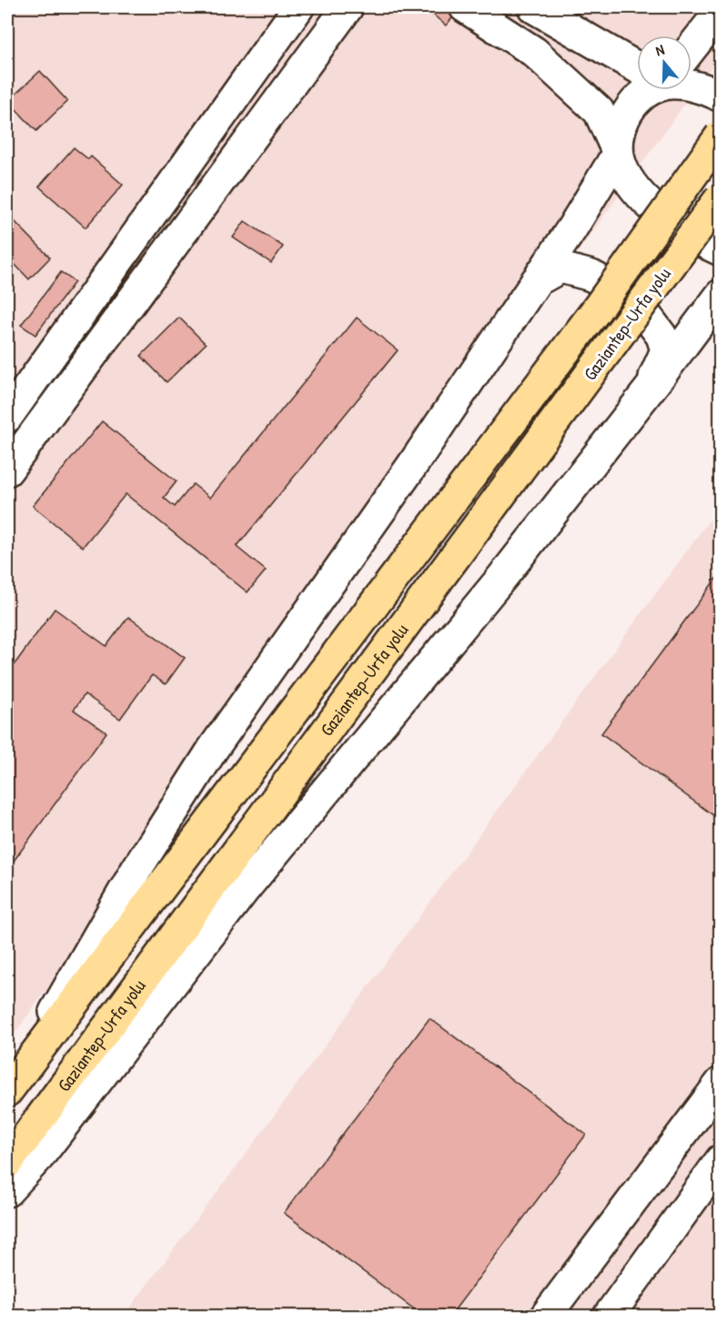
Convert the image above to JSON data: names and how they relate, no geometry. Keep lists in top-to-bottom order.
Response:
{
  "streets": {
    "highway": ["Gaziantep-Urfa yolu"]
  },
  "north": "top"
}
